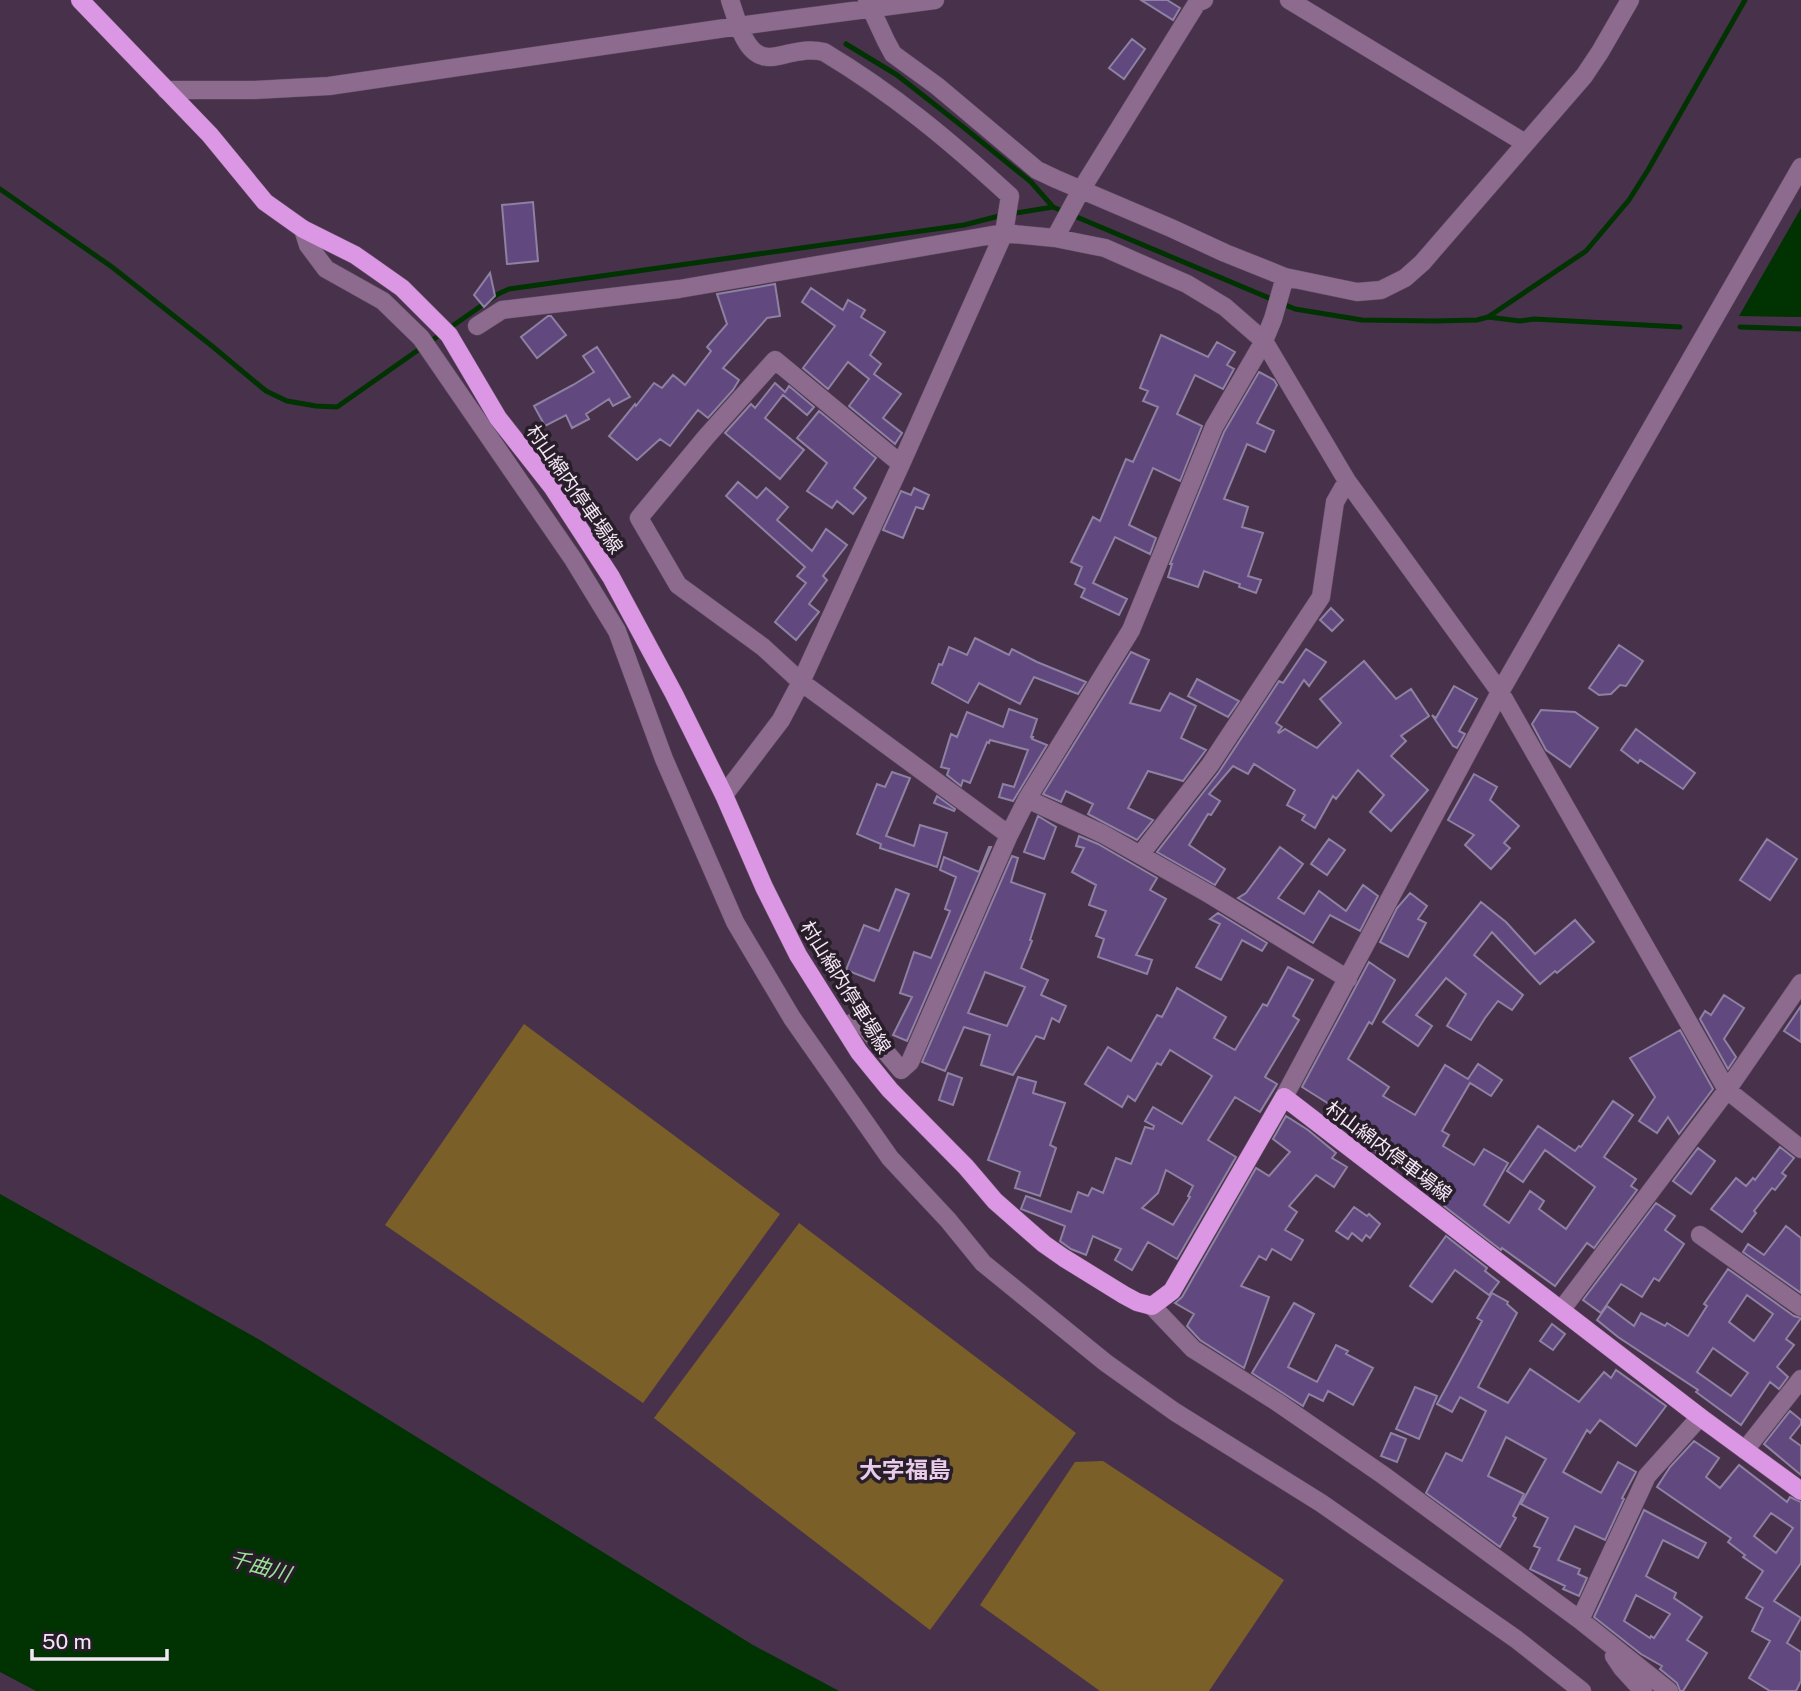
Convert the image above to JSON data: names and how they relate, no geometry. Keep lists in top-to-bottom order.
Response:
{
  "streets": {
    "main road": ["村山綿内停車場線"]
  },
  "districts": ["大字福島"],
  "water": ["千曲川"],
  "scale_bar": "50 m"
}
